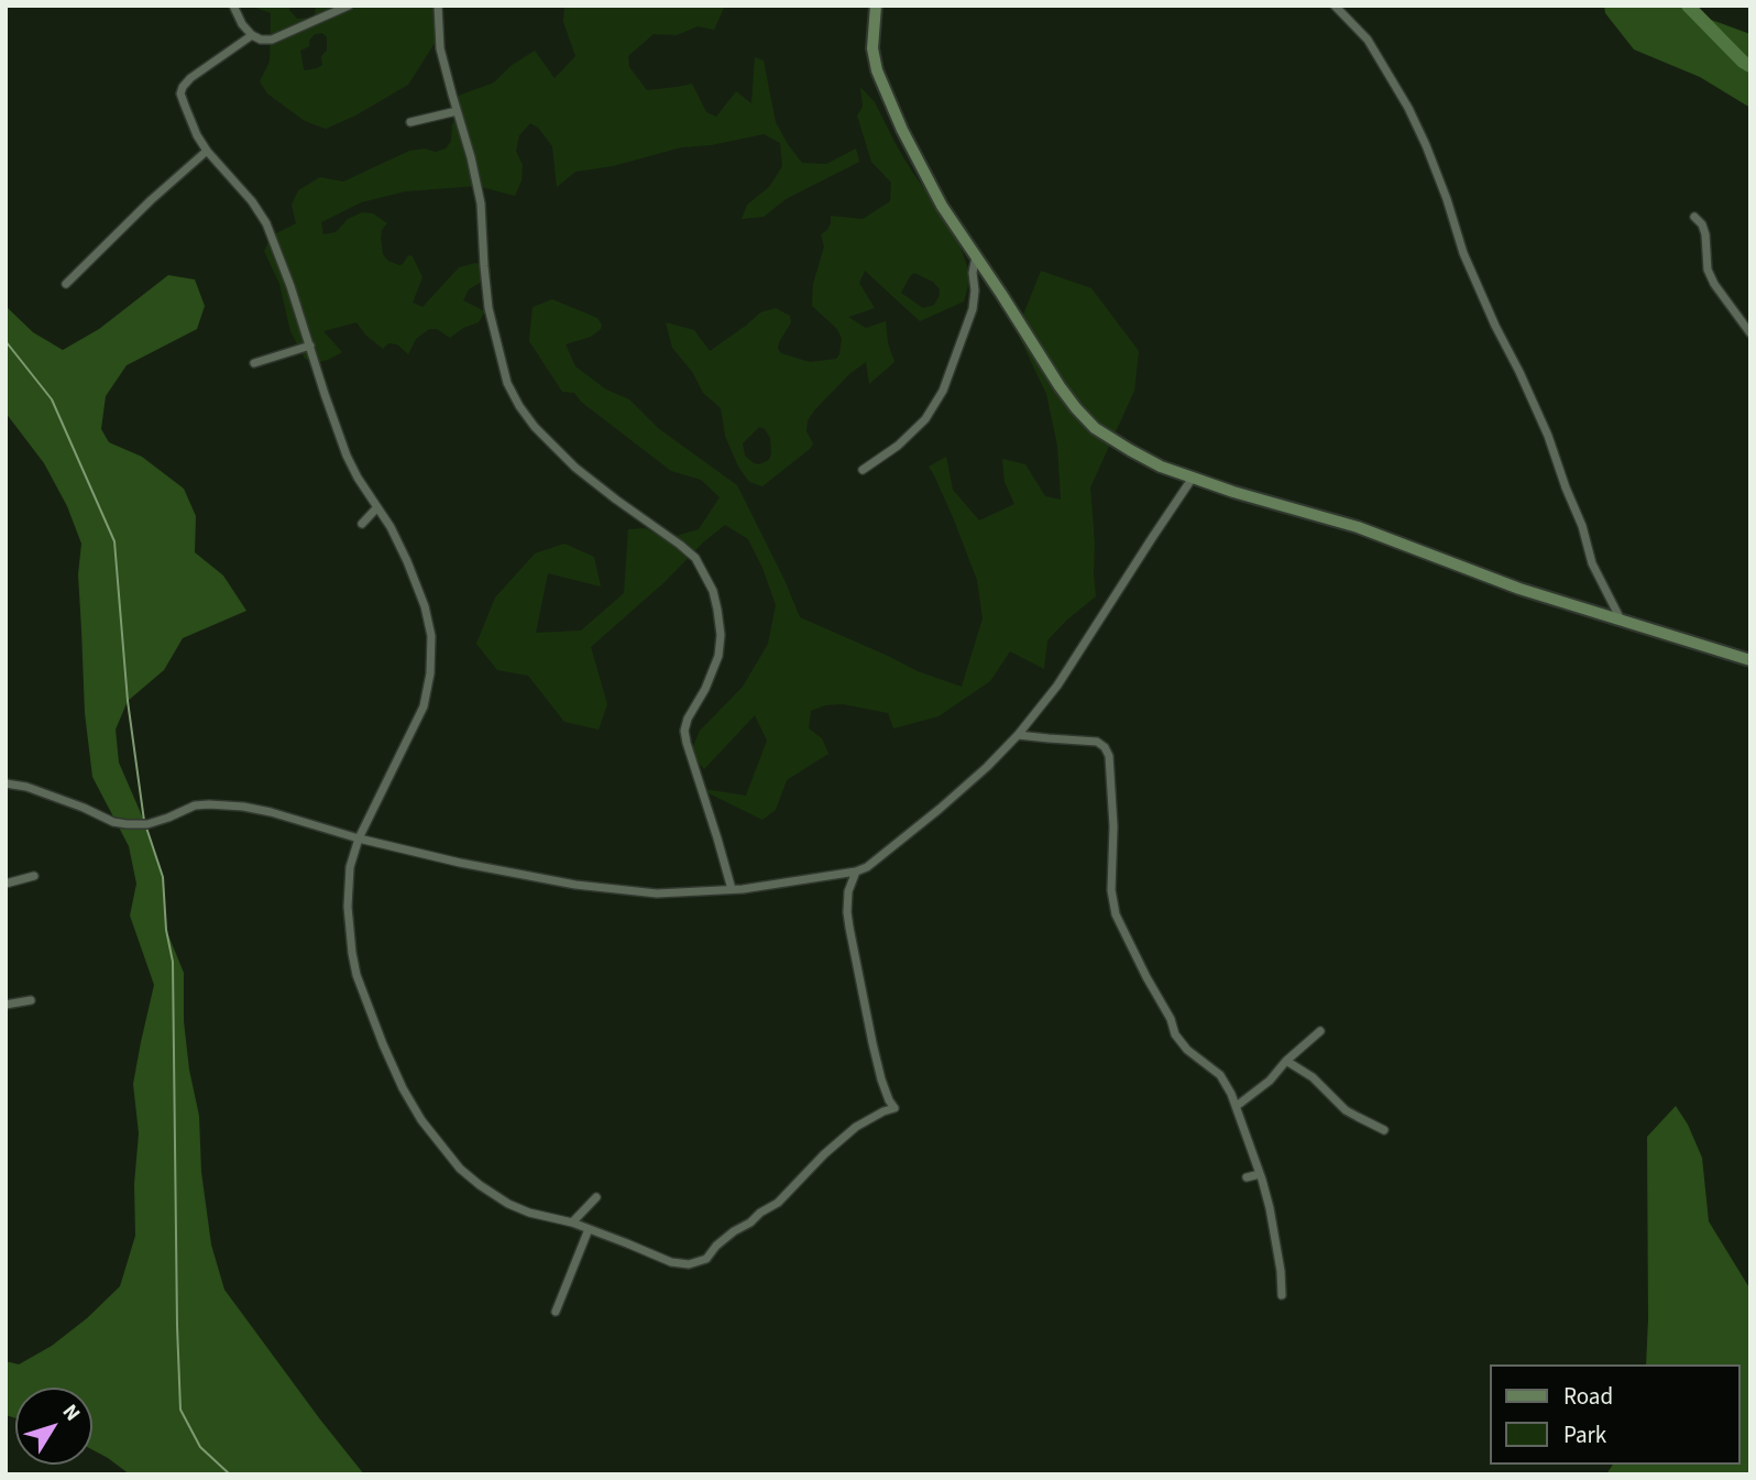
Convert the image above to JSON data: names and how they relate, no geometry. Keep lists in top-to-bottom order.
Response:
{
  "legend": ["Road", "Park"],
  "north": "top right"
}
